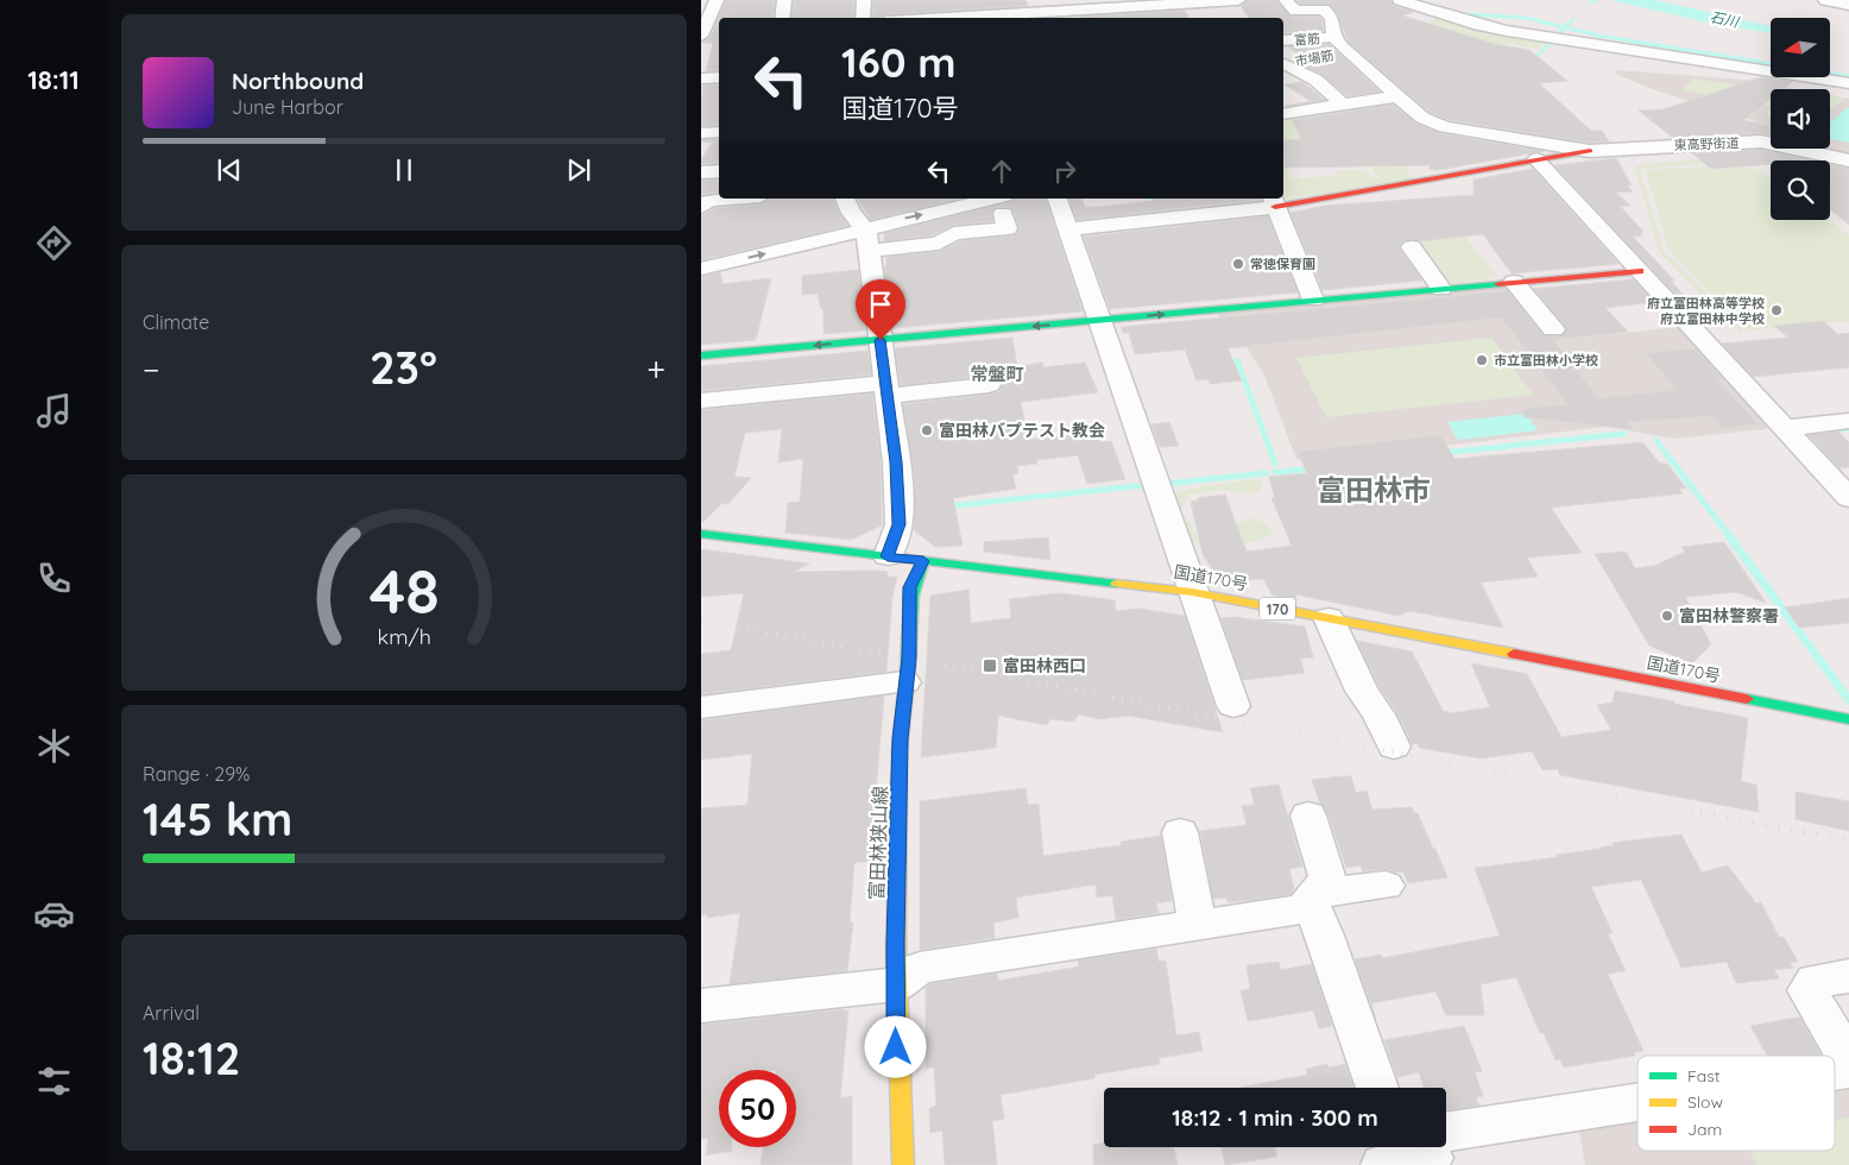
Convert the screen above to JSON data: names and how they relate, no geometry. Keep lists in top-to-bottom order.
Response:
{
  "streets": {
    "main road": ["国道170号", "170", "富田林狭山線"],
    "street": ["富筋", "市場筋", "東高野街道"]
  },
  "crossings": [
    ["富筋", "東高野街道"],
    ["市場筋", "東高野街道"],
    ["国道170号", "富田林狭山線"]
  ],
  "districts": ["常盤町", "富田林市"],
  "water": ["石川"],
  "places": {
    "other": [
      "常徳保育園",
      "府立富田林高等学校 府立富田林中学校",
      "市立富田林小学校",
      "富田林バプテスト教会",
      "富田林警察署"
    ],
    "transit": ["富田林西口"]
  },
  "legend": ["Fast", "Slow", "Jam"],
  "north": "left",
  "page": {
    "tabs": "18:11",
    "turn": ["160 m", "国道170号"],
    "song": ["Northbound", "June Harbor"],
    "tile": [
      "Climate",
      ["Range · 29%", "145 km"],
      ["Arrival", "18:12"]
    ],
    "heat": ["−", "23°", "+"],
    "limit": "50",
    "trip": "18:12 · 1 min · 300 m",
    "gauge": ["48", "km/h"]
  }
}
